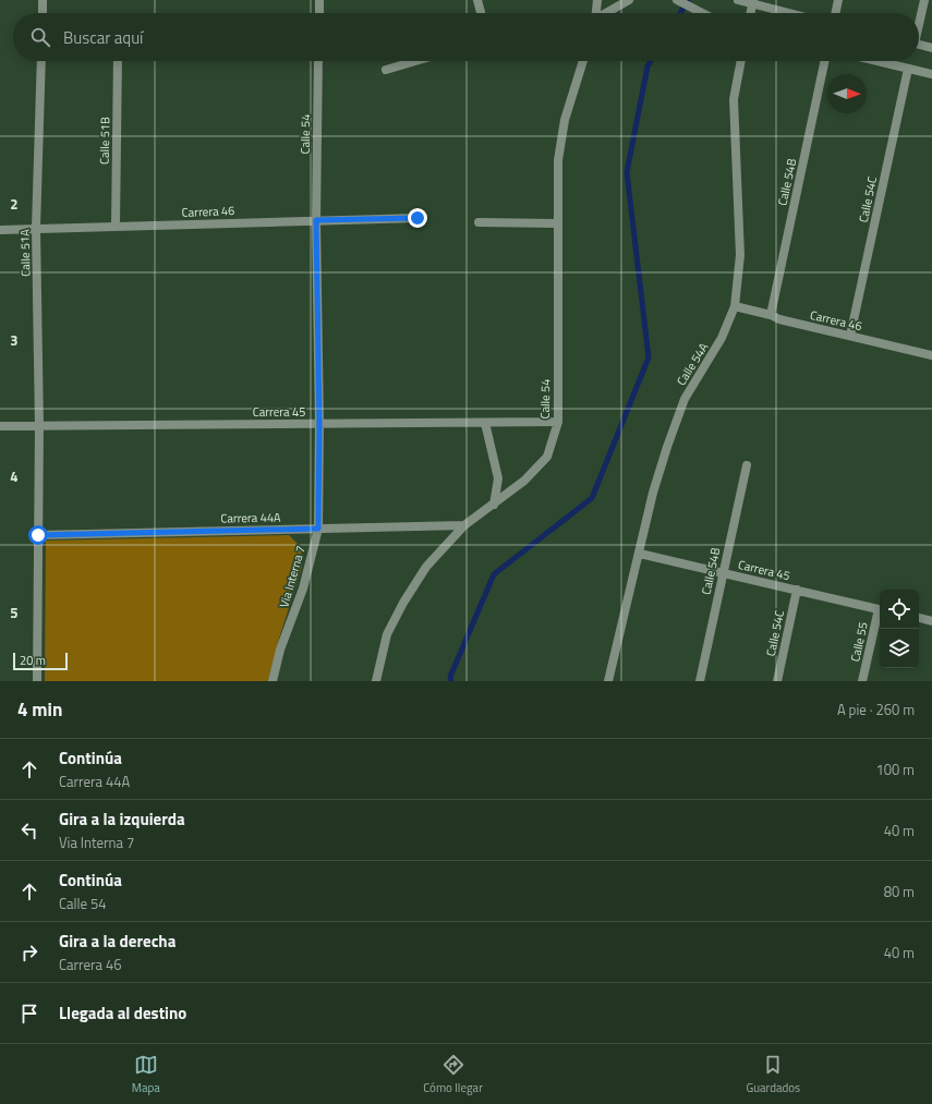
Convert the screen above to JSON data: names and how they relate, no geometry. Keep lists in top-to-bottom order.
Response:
{
  "streets": {
    "street": [
      "Calle 54",
      "Calle 51B",
      "Calle 54B",
      "Calle 54C",
      "Carrera 46",
      "Calle 51A",
      "Calle 54A",
      "Carrera 45",
      "Carrera 44A",
      "Via Interna 7",
      "Calle 55"
    ]
  },
  "crossings": [
    ["Calle 54", "Carrera 46"],
    ["Calle 54", "Carrera 45"],
    ["Calle 54", "Carrera 44A"],
    ["Calle 54", "Via Interna 7"],
    ["Calle 51B", "Carrera 46"],
    ["Calle 54B", "Carrera 46"],
    ["Calle 54B", "Carrera 45"],
    ["Calle 54C", "Carrera 46"],
    ["Calle 54C", "Carrera 45"],
    ["Carrera 46", "Calle 51A"],
    ["Carrera 46", "Calle 54A"],
    ["Calle 51A", "Carrera 45"],
    ["Calle 51A", "Carrera 44A"],
    ["Calle 54A", "Carrera 45"],
    ["Carrera 45", "Via Interna 7"],
    ["Carrera 44A", "Via Interna 7"]
  ],
  "scale_bar": "20 m",
  "north": "right",
  "page": {
    "search": "Buscar aquí",
    "scale": "20 m",
    "heading": ["4 min", "A pie · 260 m"],
    "list": [
      ["Continúa", "Carrera 44A", "100 m"],
      ["Gira a la izquierda", "Via Interna 7", "40 m"],
      ["Continúa", "Calle 54", "80 m"],
      ["Gira a la derecha", "Carrera 46", "40 m"],
      "Llegada al destino"
    ],
    "nav": ["Mapa", "Cómo llegar", "Guardados"]
  },
  "grid": {
    "rows": [
      "2",
      "3",
      "4",
      "5"
    ]
  }
}
